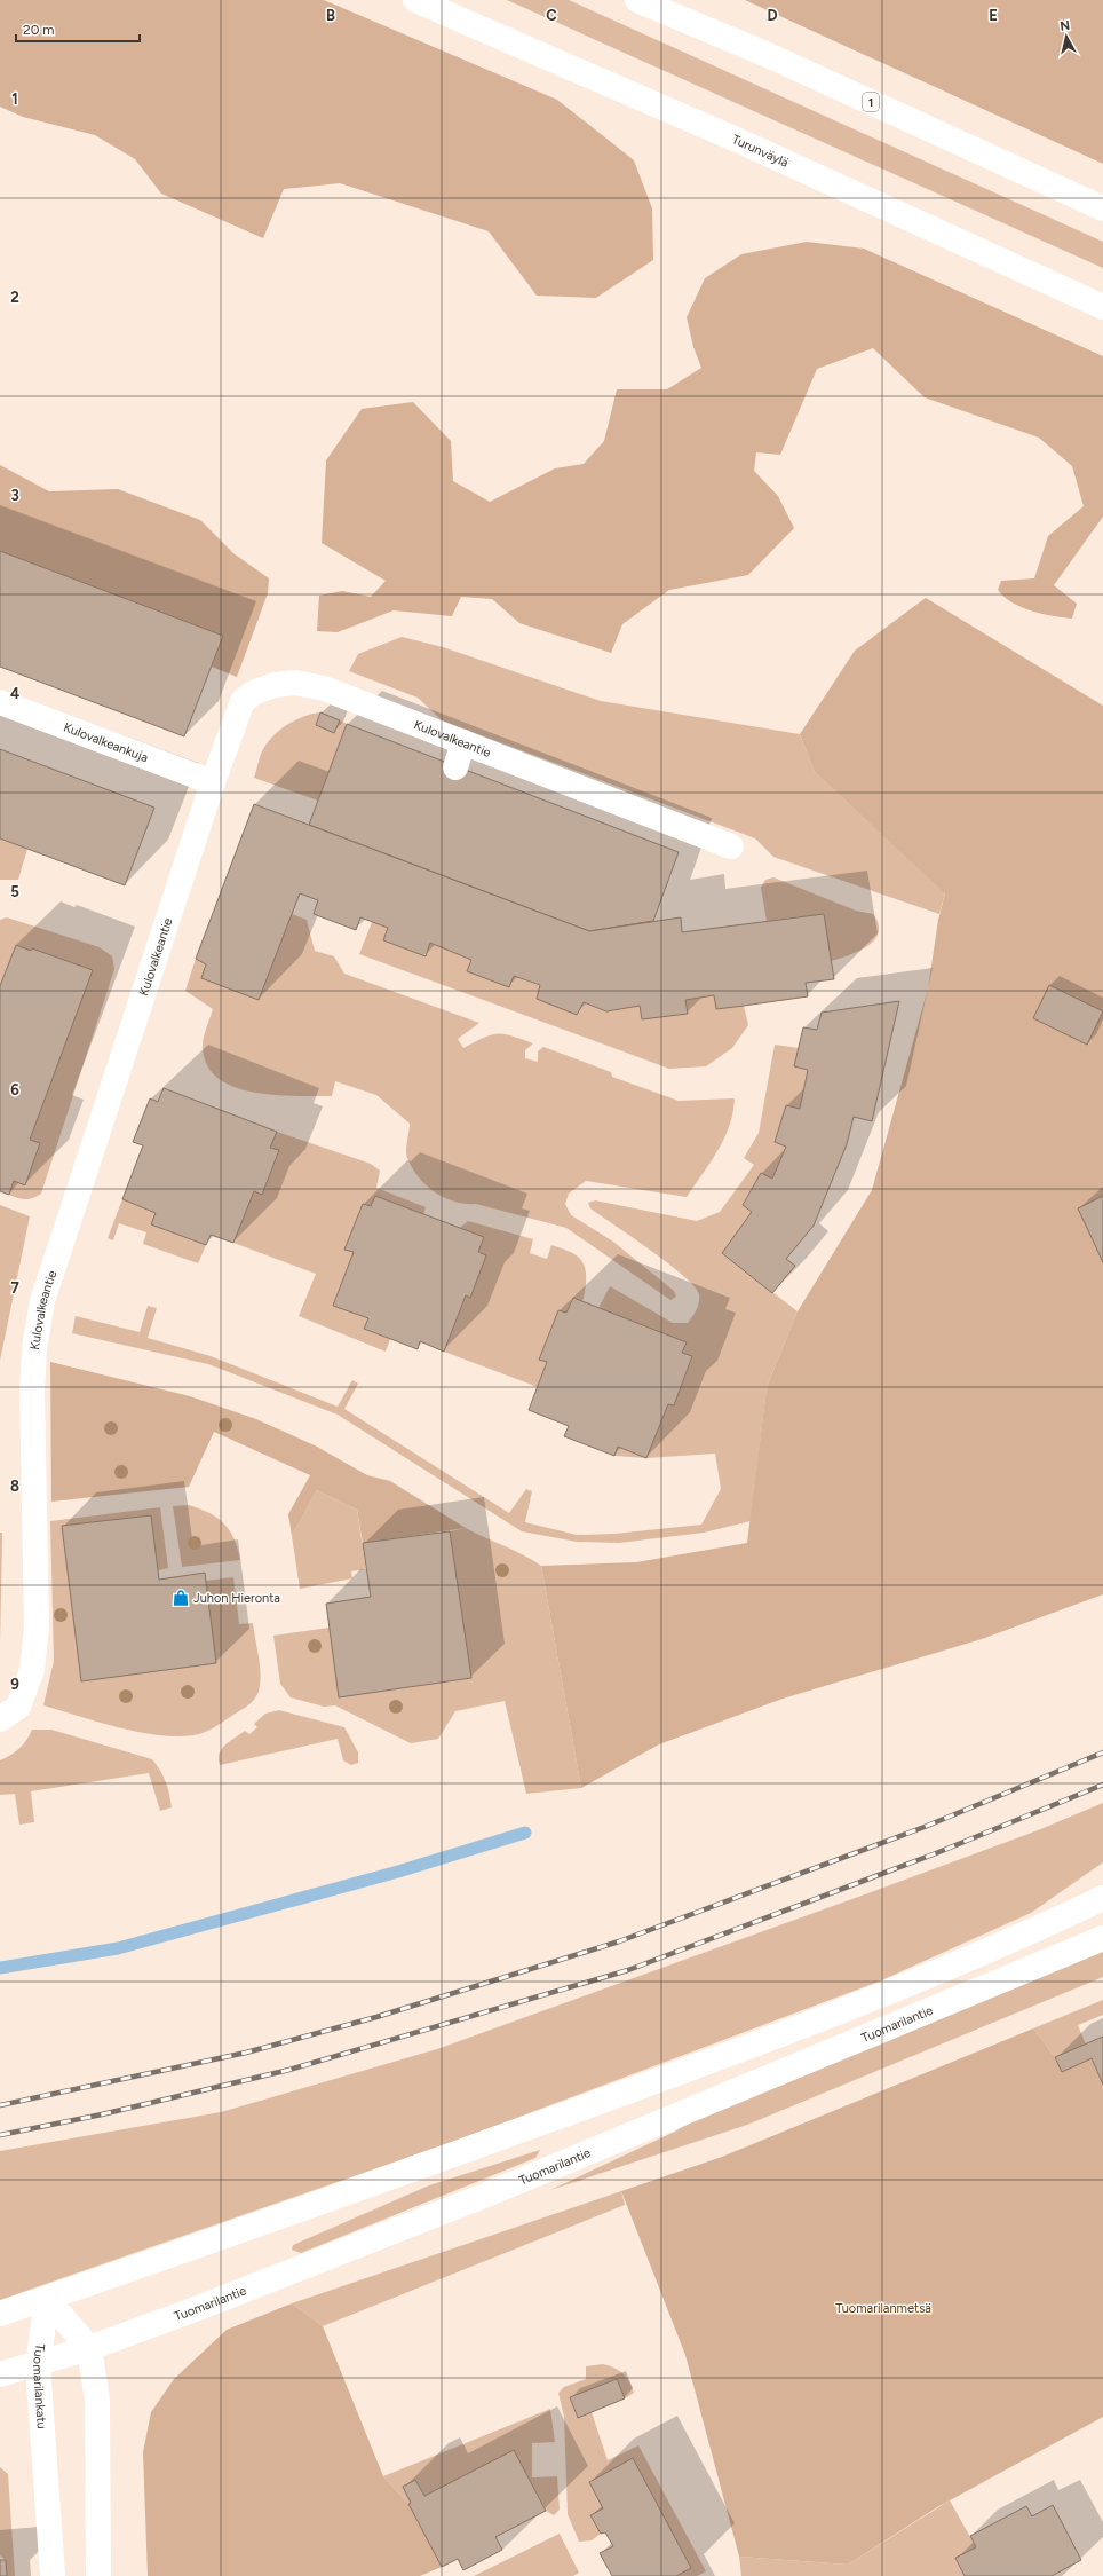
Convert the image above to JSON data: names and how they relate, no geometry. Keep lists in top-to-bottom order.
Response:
{
  "streets": {
    "main road": [
      "1",
      "Turunväylä",
      "Kulovalkeantie",
      "Kulovalkeankuja",
      "Tuomarilantie",
      "Tuomarilankatu"
    ]
  },
  "crossings": [
    ["Kulovalkeantie", "Kulovalkeankuja"],
    ["Tuomarilantie", "Tuomarilankatu"]
  ],
  "parks": ["Tuomarilanmetsä"],
  "places": {
    "shop": ["Juhon Hieronta"]
  },
  "scale_bar": "20 m",
  "north": "top",
  "grid": {
    "columns": [
      "B",
      "C",
      "D",
      "E"
    ],
    "rows": [
      "1",
      "2",
      "3",
      "4",
      "5",
      "6",
      "7",
      "8",
      "9"
    ]
  }
}
